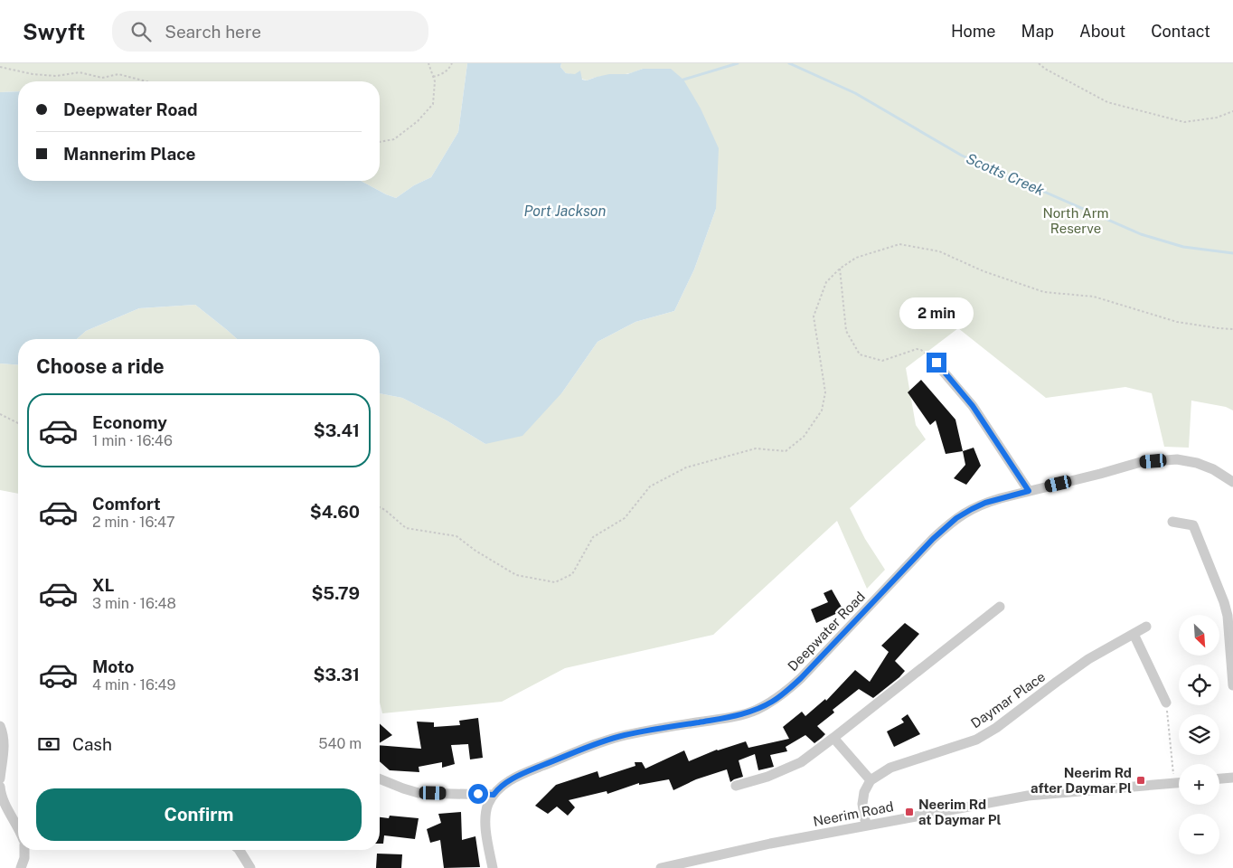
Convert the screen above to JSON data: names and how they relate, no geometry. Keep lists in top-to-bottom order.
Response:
{
  "streets": {
    "street": ["Deepwater Road", "Daymar Place", "Neerim Road"]
  },
  "water": ["Scotts Creek", "Port Jackson"],
  "parks": ["North Arm Reserve"],
  "places": {
    "transit": ["Neerim Rd after Daymar Pl", "Neerim Rd at Daymar Pl"]
  },
  "north": "bottom right",
  "page": {
    "header": "Swyft",
    "search": "Search here",
    "nav": [
      "Home",
      "Map",
      "About",
      "Contact"
    ],
    "banner": ["Deepwater Road", "Mannerim Place"],
    "bubble": "2 min",
    "heading": "Choose a ride",
    "list": [
      {
        "name": "Economy",
        "note": "1 min · 16:46",
        "value": "$3.41"
      },
      {
        "name": "Comfort",
        "note": "2 min · 16:47",
        "value": "$4.60"
      },
      {
        "name": "XL",
        "note": "3 min · 16:48",
        "value": "$5.79"
      },
      {
        "name": "Moto",
        "note": "4 min · 16:49",
        "value": "$3.31"
      }
    ],
    "map_buttons": ["+", "−"],
    "pay": ["Cash", "540 m"],
    "buttons": "Confirm"
  }
}
